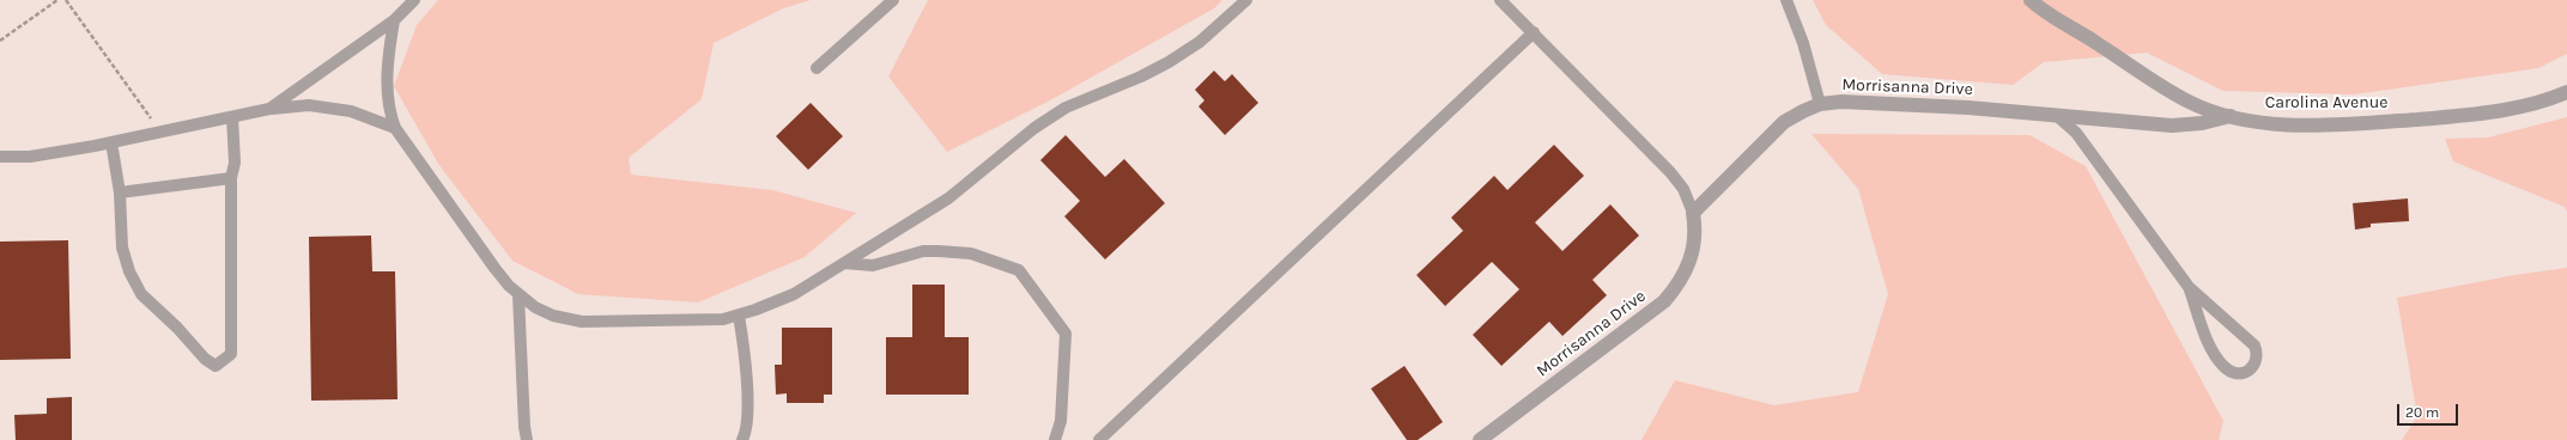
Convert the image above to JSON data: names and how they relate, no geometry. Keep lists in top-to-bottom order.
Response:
{
  "streets": {
    "street": ["Morrisanna Drive", "Carolina Avenue"]
  },
  "crossings": [
    ["Morrisanna Drive", "Carolina Avenue"]
  ],
  "scale_bar": "20 m"
}
